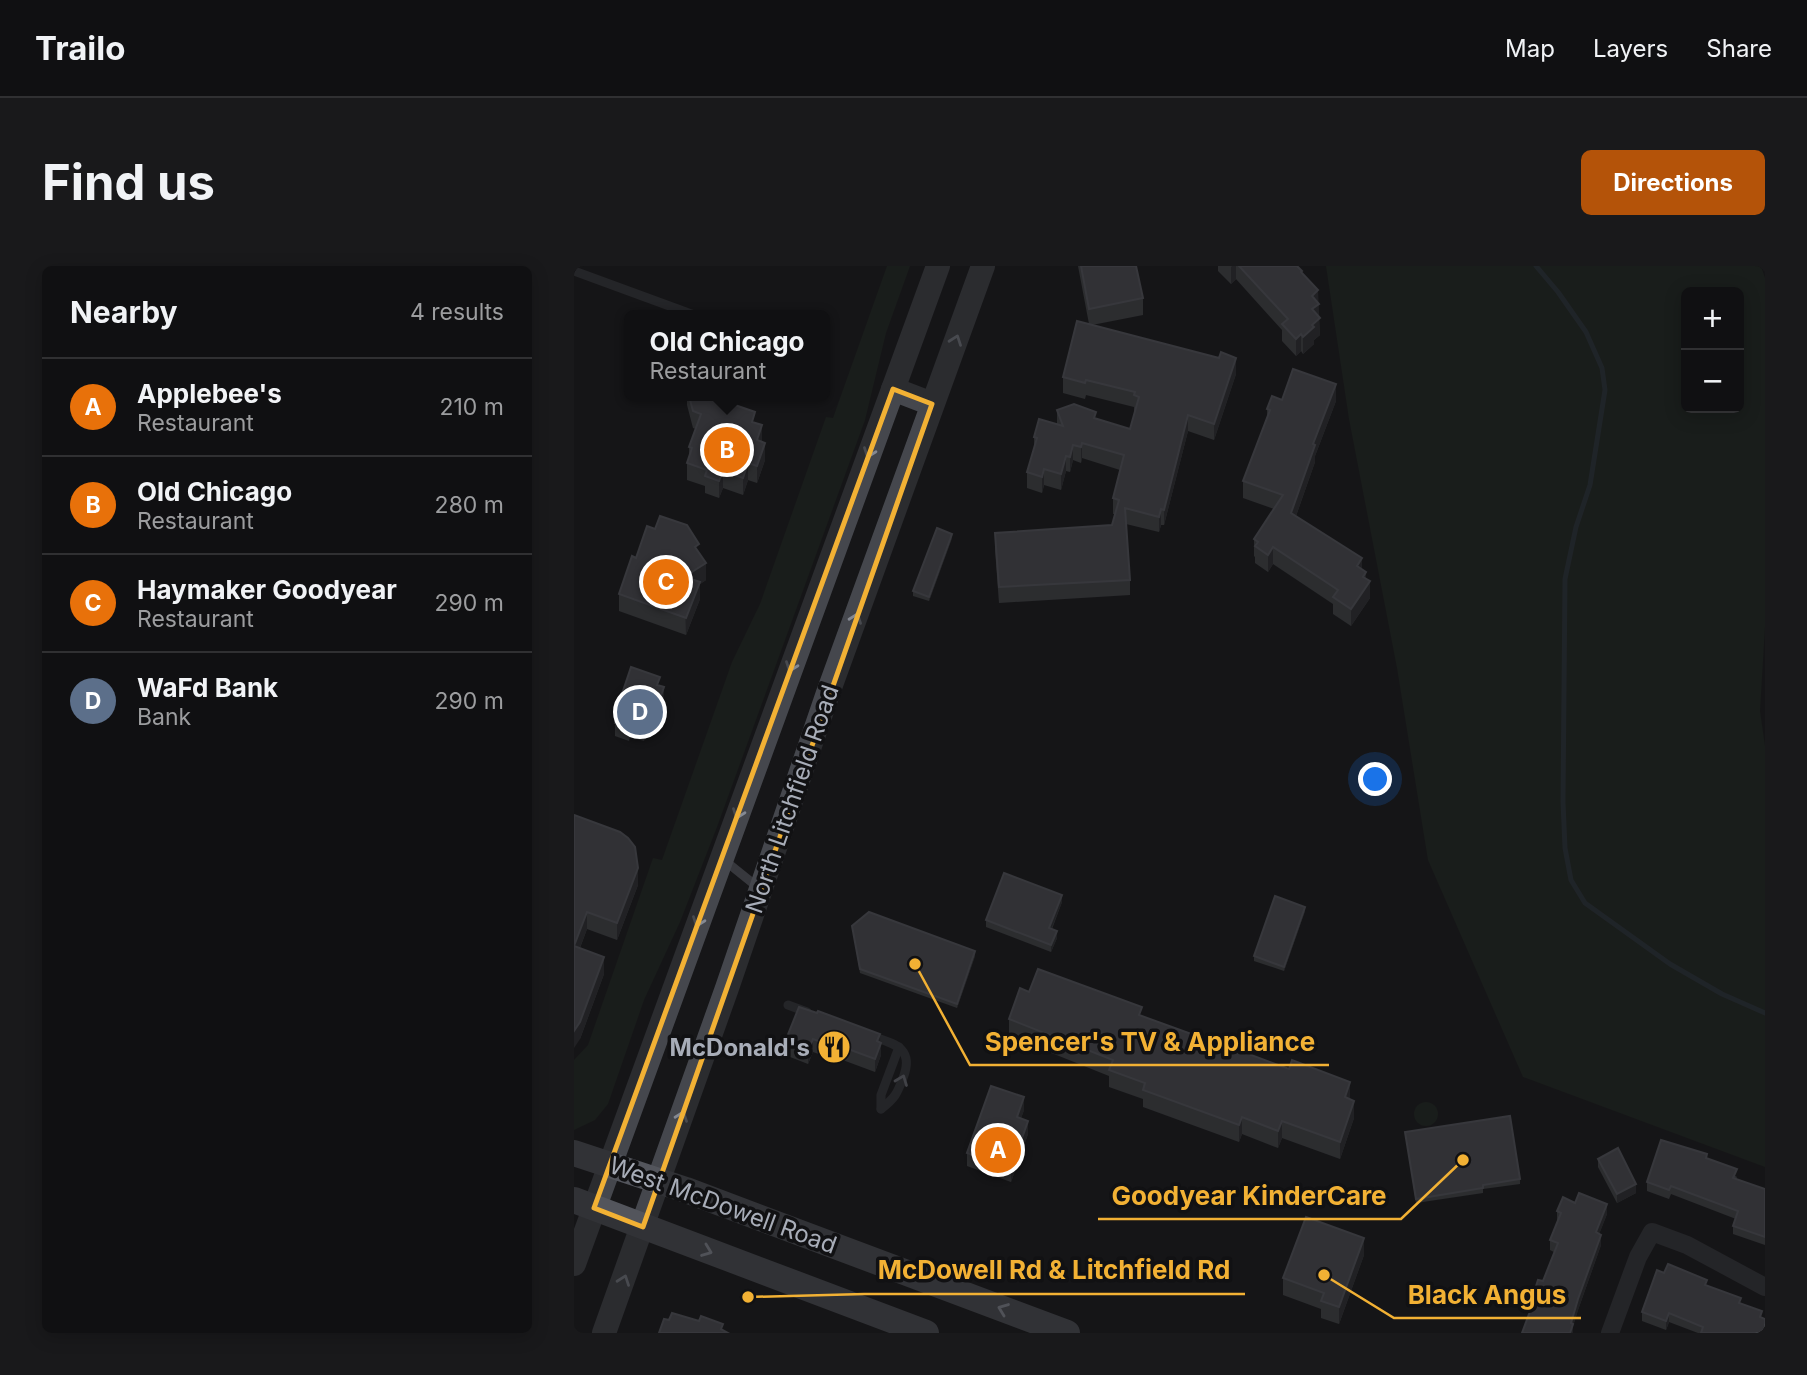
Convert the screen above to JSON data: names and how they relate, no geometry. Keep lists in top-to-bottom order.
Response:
{
  "streets": {
    "main road": ["North Litchfield Road", "West McDowell Road"]
  },
  "crossings": [
    ["North Litchfield Road", "West McDowell Road"]
  ],
  "places": {
    "other": [
      "Spencer's TV & Appliance",
      "Goodyear KinderCare",
      "Black Angus",
      "McDowell Rd & Litchfield Rd"
    ],
    "restaurant": ["McDonald's"]
  },
  "page": {
    "header": "Trailo",
    "nav": ["Map", "Layers", "Share"],
    "buttons": "Directions",
    "title": "Find us",
    "heading": ["Nearby", "4 results"],
    "map_buttons": ["+", "−"],
    "popup": ["Old Chicago", "Restaurant"],
    "list": [
      {
        "mark": "A",
        "name": "Applebee's",
        "note": "Restaurant",
        "value": "210 m"
      },
      {
        "mark": "B",
        "name": "Old Chicago",
        "note": "Restaurant",
        "value": "280 m"
      },
      {
        "mark": "C",
        "name": "Haymaker Goodyear",
        "note": "Restaurant",
        "value": "290 m"
      },
      {
        "mark": "D",
        "name": "WaFd Bank",
        "note": "Bank",
        "value": "290 m"
      }
    ],
    "pins": [
      "B",
      "C",
      "D",
      "A"
    ]
  }
}
